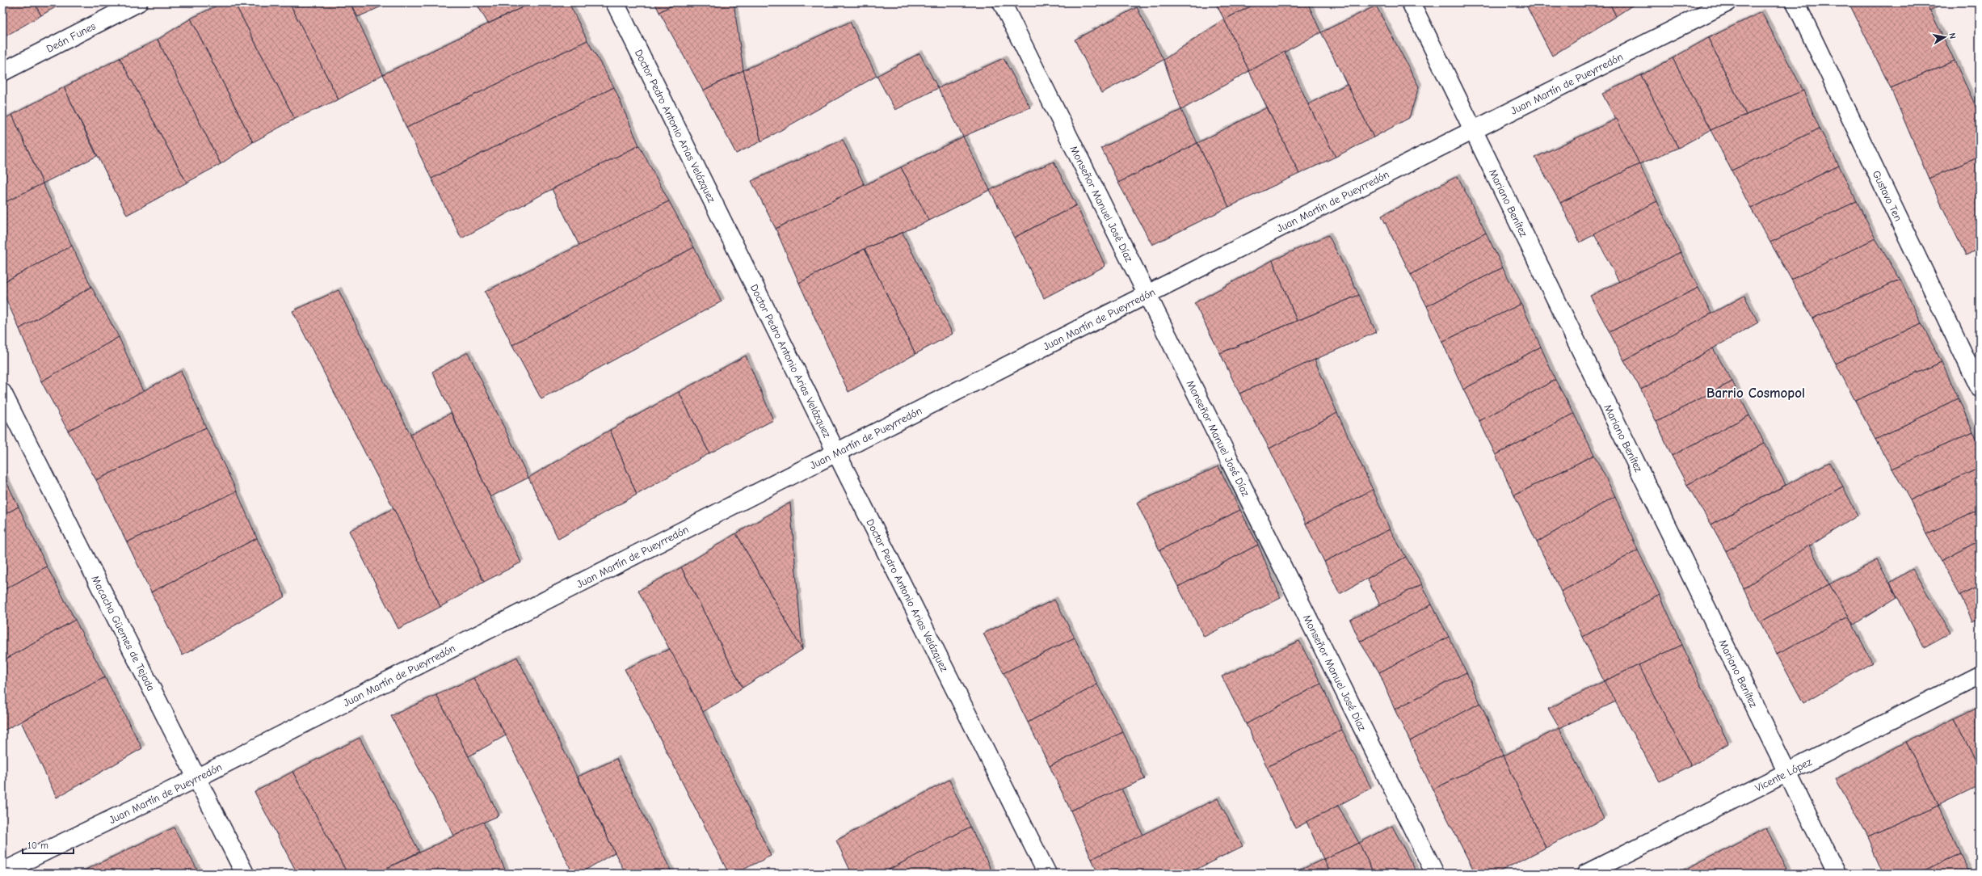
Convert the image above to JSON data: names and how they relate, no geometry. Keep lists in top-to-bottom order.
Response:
{
  "streets": {
    "street": [
      "Deán Funes",
      "Juan Martín de Pueyrredón",
      "Doctor Pedro Antonio Arias Velázquez",
      "Gustavo Ten",
      "Mariano Benítez",
      "Monseñor Manuel José Díaz",
      "Macacha Güemes de Tejada",
      "Vicente López"
    ]
  },
  "crossings": [
    ["Juan Martín de Pueyrredón", "Doctor Pedro Antonio Arias Velázquez"],
    ["Juan Martín de Pueyrredón", "Mariano Benítez"],
    ["Juan Martín de Pueyrredón", "Monseñor Manuel José Díaz"],
    ["Juan Martín de Pueyrredón", "Macacha Güemes de Tejada"],
    ["Mariano Benítez", "Vicente López"]
  ],
  "districts": ["Barrio Cosmopol"],
  "scale_bar": "10 m",
  "north": "right"
}
